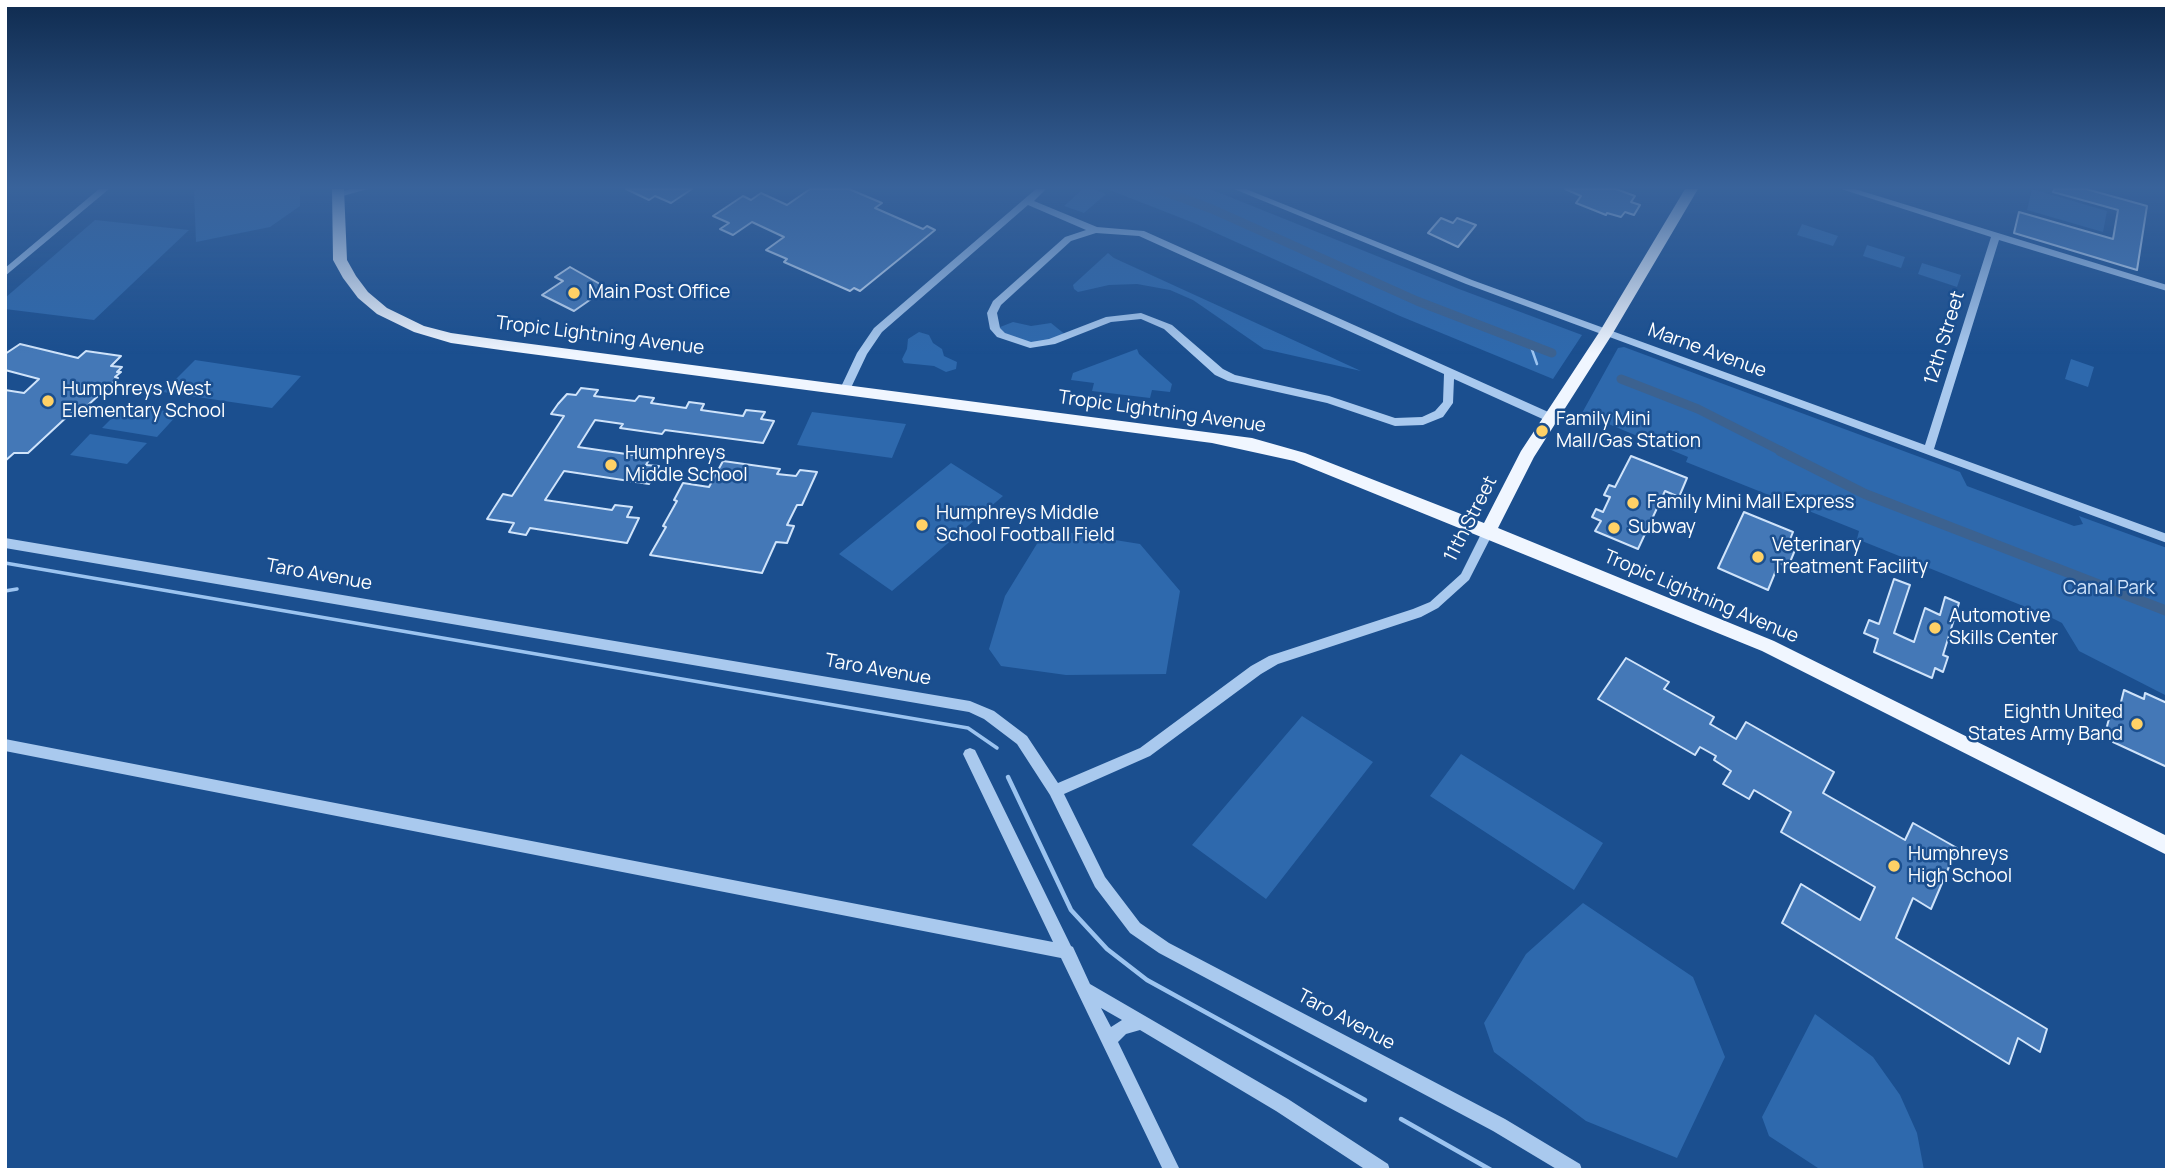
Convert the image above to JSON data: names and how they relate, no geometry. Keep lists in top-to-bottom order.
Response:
{
  "streets": {
    "main road": ["Tropic Lightning Avenue", "11th Street"],
    "street": ["12th Street", "Marne Avenue", "Taro Avenue"]
  },
  "crossings": [
    ["Tropic Lightning Avenue", "11th Street"],
    ["12th Street", "Marne Avenue"],
    ["Marne Avenue", "11th Street"],
    ["11th Street", "Taro Avenue"]
  ],
  "parks": ["Canal Park"],
  "places": [
    "Main Post Office",
    "Humphreys West Elementary School",
    "Family Mini Mall/Gas Station",
    "Humphreys Middle School",
    "Family Mini Mall Express",
    "Humphreys Middle School Football Field",
    "Subway",
    "Veterinary Treatment Facility",
    "Automotive Skills Center",
    "Eighth United States Army Band",
    "Humphreys High School"
  ]
}
